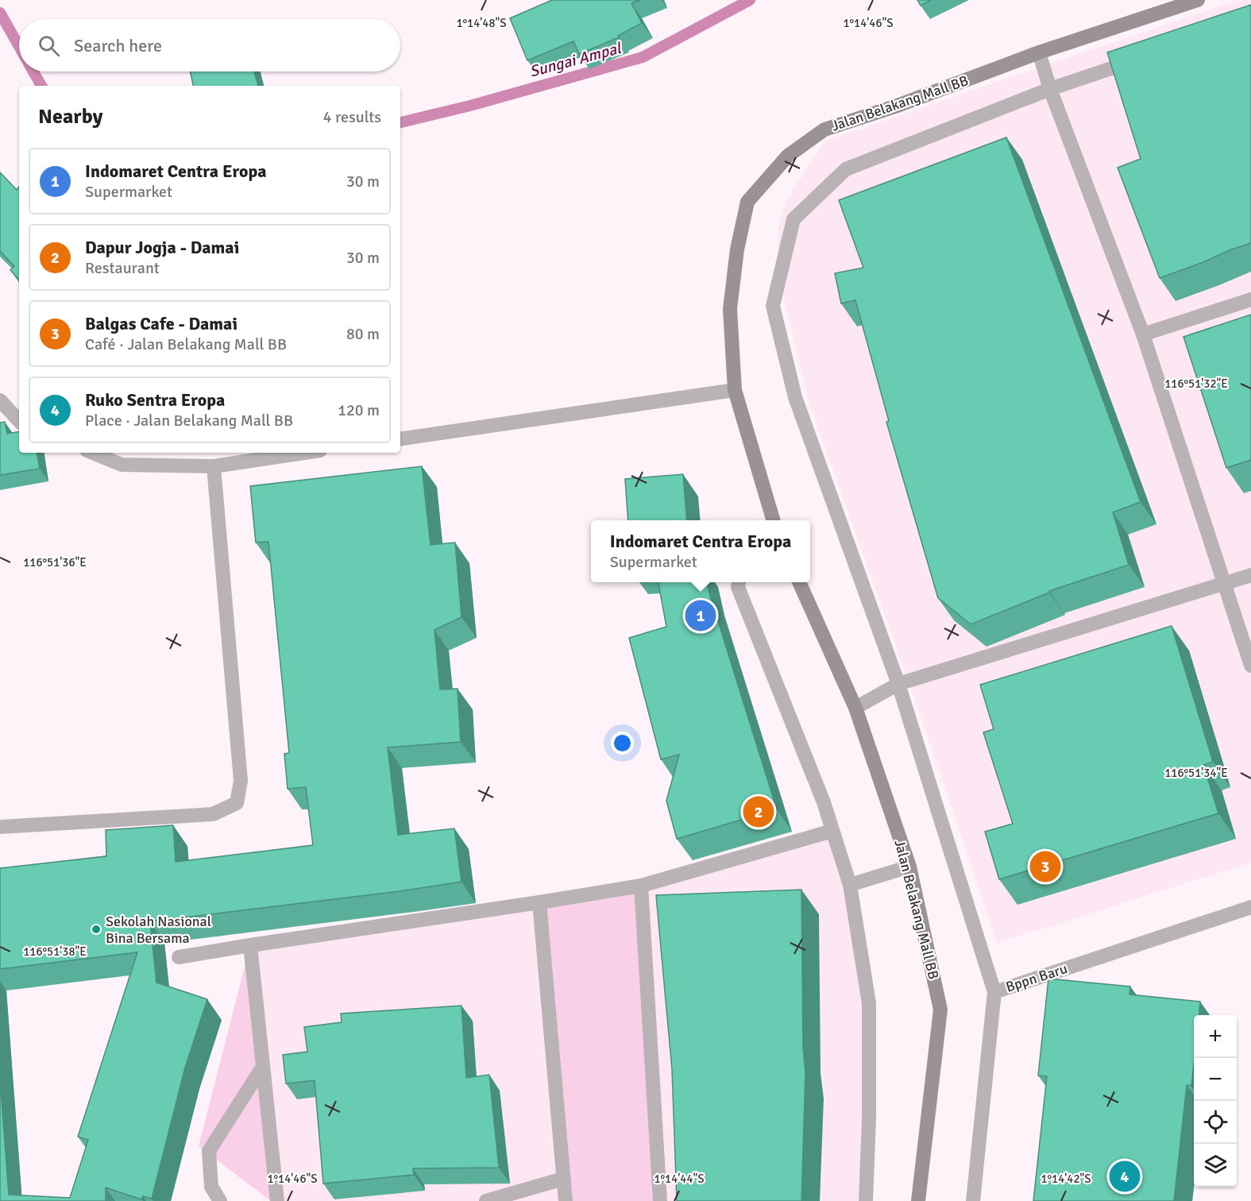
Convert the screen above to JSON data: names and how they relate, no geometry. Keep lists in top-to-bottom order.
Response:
{
  "streets": {
    "main road": ["Jalan Belakang Mall BB"],
    "street": ["Bppn Baru"]
  },
  "water": ["Sungai Ampal"],
  "places": ["Sekolah Nasional Bina Bersama"],
  "page": {
    "search": "Search here",
    "heading": ["Nearby", "4 results"],
    "list": [
      {
        "mark": "1",
        "name": "Indomaret Centra Eropa",
        "note": "Supermarket",
        "value": "30 m"
      },
      {
        "mark": "2",
        "name": "Dapur Jogja - Damai",
        "note": "Restaurant",
        "value": "30 m"
      },
      {
        "mark": "3",
        "name": "Balgas Cafe - Damai",
        "note": "Café · Jalan Belakang Mall BB",
        "value": "80 m"
      },
      {
        "mark": "4",
        "name": "Ruko Sentra Eropa",
        "note": "Place · Jalan Belakang Mall BB",
        "value": "120 m"
      }
    ],
    "popup": ["Indomaret Centra Eropa", "Supermarket"],
    "pins": [
      "1",
      "2",
      "3",
      "4"
    ],
    "map_buttons": ["+", "−"]
  },
  "coordinates": [
    "1°14'48\"S",
    "1°14'46\"S",
    "116°51'32\"E",
    "116°51'36\"E",
    "116°51'34\"E",
    "116°51'38\"E",
    "1°14'44\"S",
    "1°14'42\"S"
  ]
}
